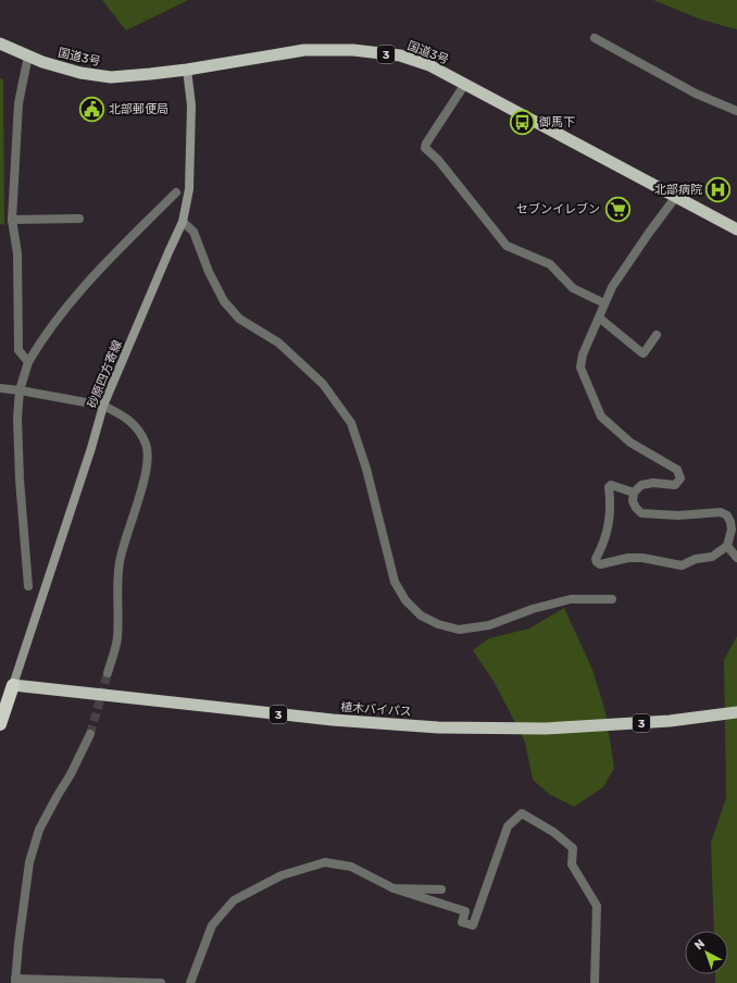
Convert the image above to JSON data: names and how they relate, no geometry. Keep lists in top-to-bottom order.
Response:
{
  "streets": {
    "highway": ["国道3号", "3", "植木バイパス"],
    "main road": ["砂原四方寄線"]
  },
  "crossings": [
    ["国道3号", "砂原四方寄線"],
    ["砂原四方寄線", "植木バイパス"]
  ],
  "places": {
    "public building": ["北部郵便局"],
    "bus stop": ["御馬下"],
    "hospital": ["北部病院"],
    "supermarket": ["セブンイレブン"]
  },
  "north": "top left"
}
